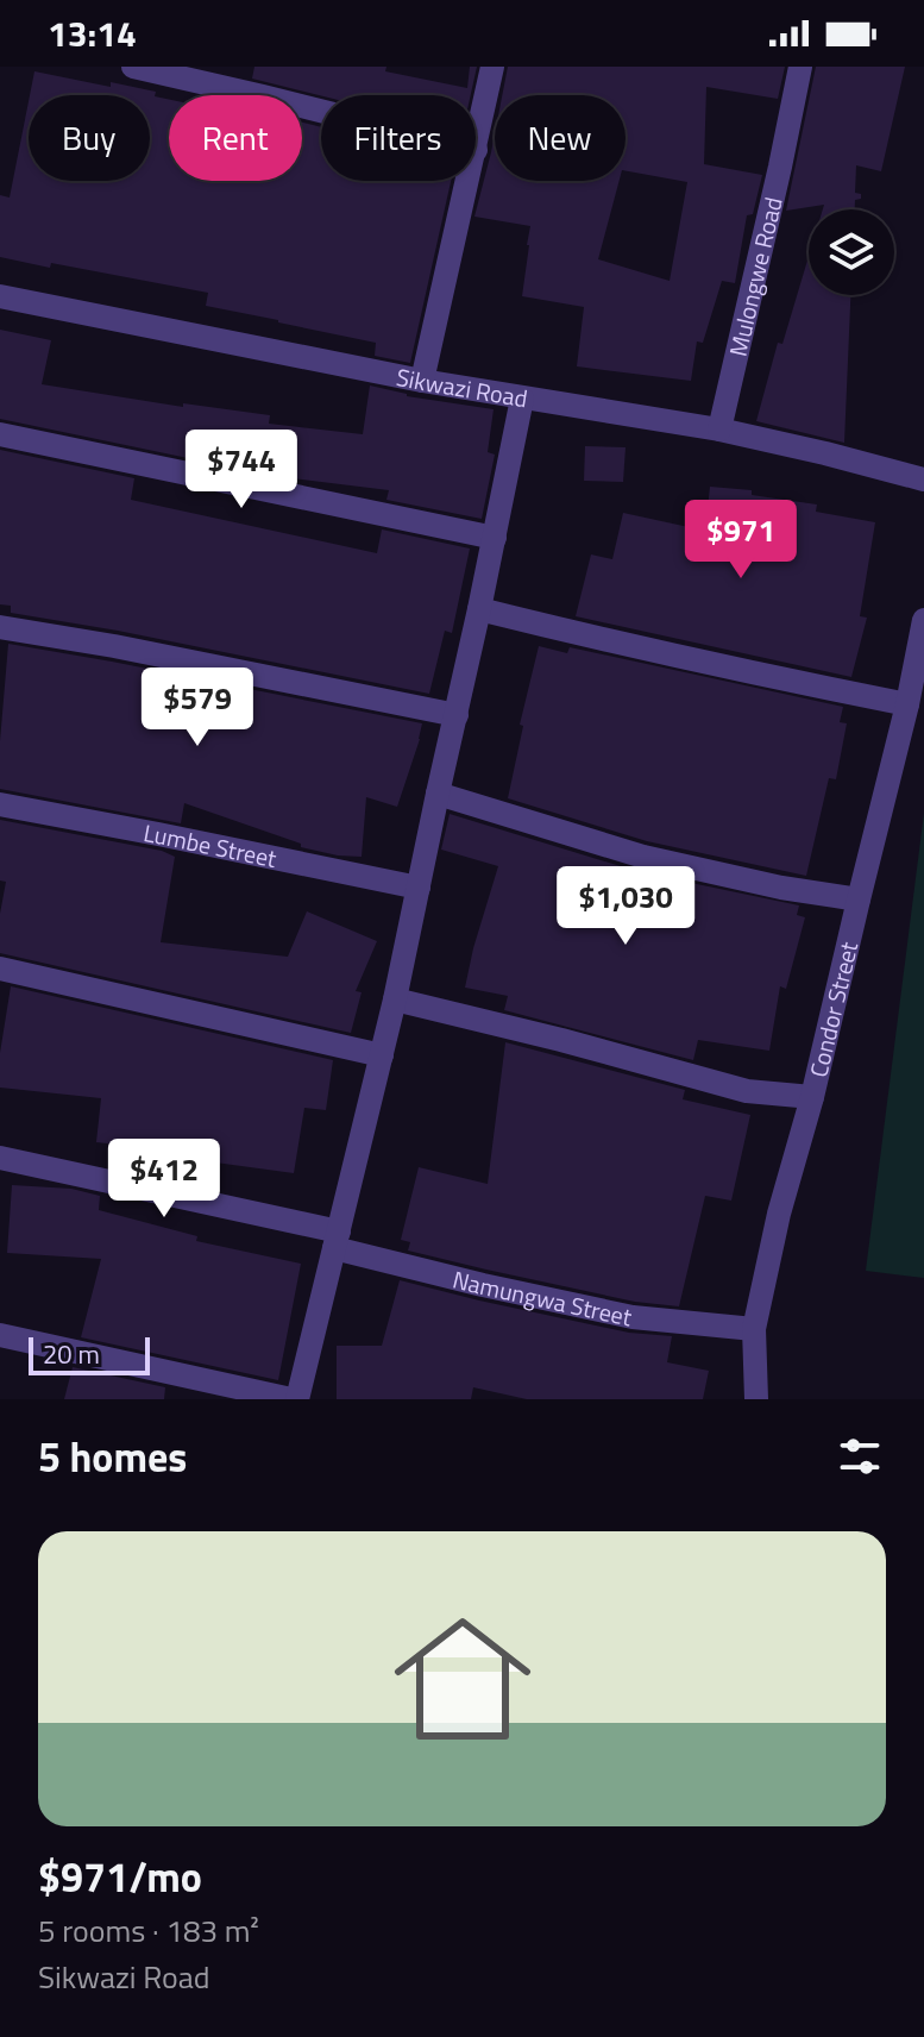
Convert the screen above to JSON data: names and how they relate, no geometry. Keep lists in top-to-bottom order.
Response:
{
  "streets": {
    "street": [
      "Mulongwe Road",
      "Sikwazi Road",
      "Lumbe Street",
      "Condor Street",
      "Namungwa Street"
    ]
  },
  "crossings": [
    ["Mulongwe Road", "Sikwazi Road"],
    ["Condor Street", "Namungwa Street"]
  ],
  "scale_bar": "20 m",
  "page": {
    "status": "13:14",
    "chip": [
      "Buy",
      "Rent",
      "Filters",
      "New"
    ],
    "price": [
      "$744",
      "$971",
      "$579",
      "$1,030",
      "$412"
    ],
    "scale": "20 m",
    "heading": "5 homes",
    "list": [
      {
        "name": "$971/mo",
        "note": "5 rooms · 183 m² · Sikwazi Road"
      }
    ]
  }
}
